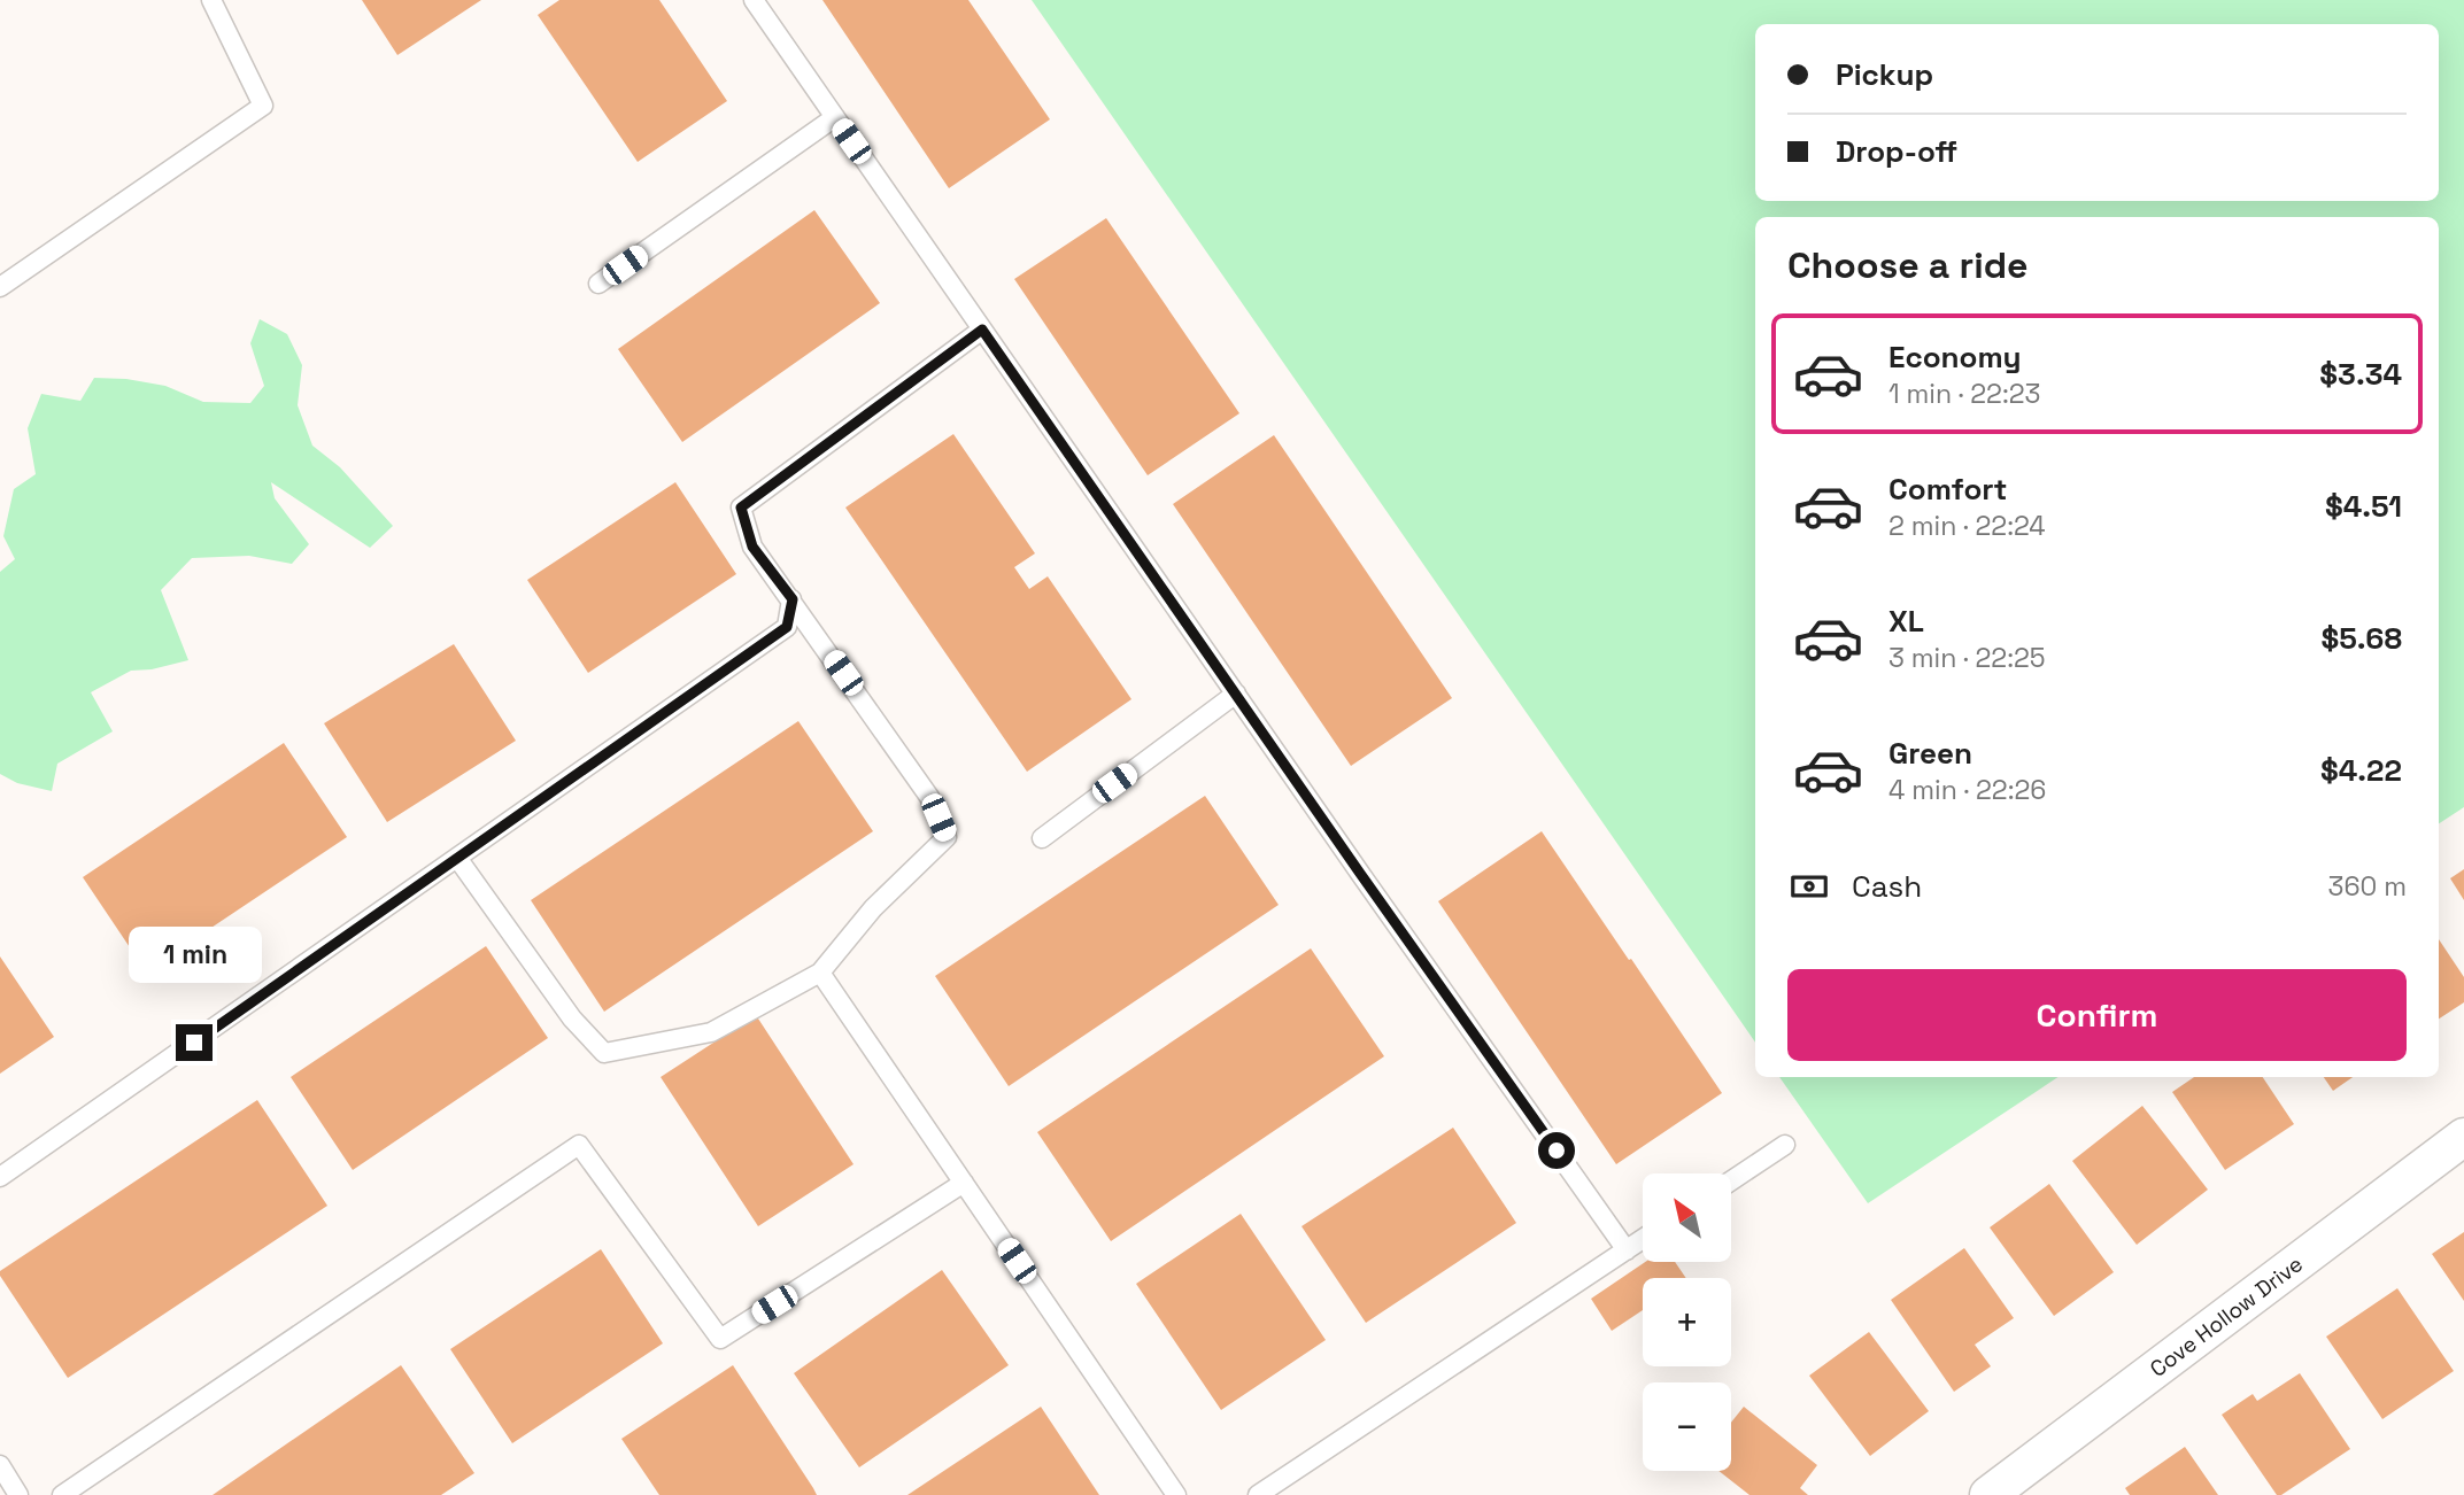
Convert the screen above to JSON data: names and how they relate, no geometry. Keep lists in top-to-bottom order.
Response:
{
  "streets": {
    "street": ["Cove Hollow Drive"]
  },
  "north": "top left",
  "page": {
    "banner": ["Pickup", "Drop-off"],
    "heading": "Choose a ride",
    "list": [
      {
        "name": "Economy",
        "note": "1 min · 22:23",
        "value": "$3.34"
      },
      {
        "name": "Comfort",
        "note": "2 min · 22:24",
        "value": "$4.51"
      },
      {
        "name": "XL",
        "note": "3 min · 22:25",
        "value": "$5.68"
      },
      {
        "name": "Green",
        "note": "4 min · 22:26",
        "value": "$4.22"
      }
    ],
    "pay": ["Cash", "360 m"],
    "bubble": "1 min",
    "buttons": "Confirm",
    "map_buttons": ["+", "−"]
  }
}
